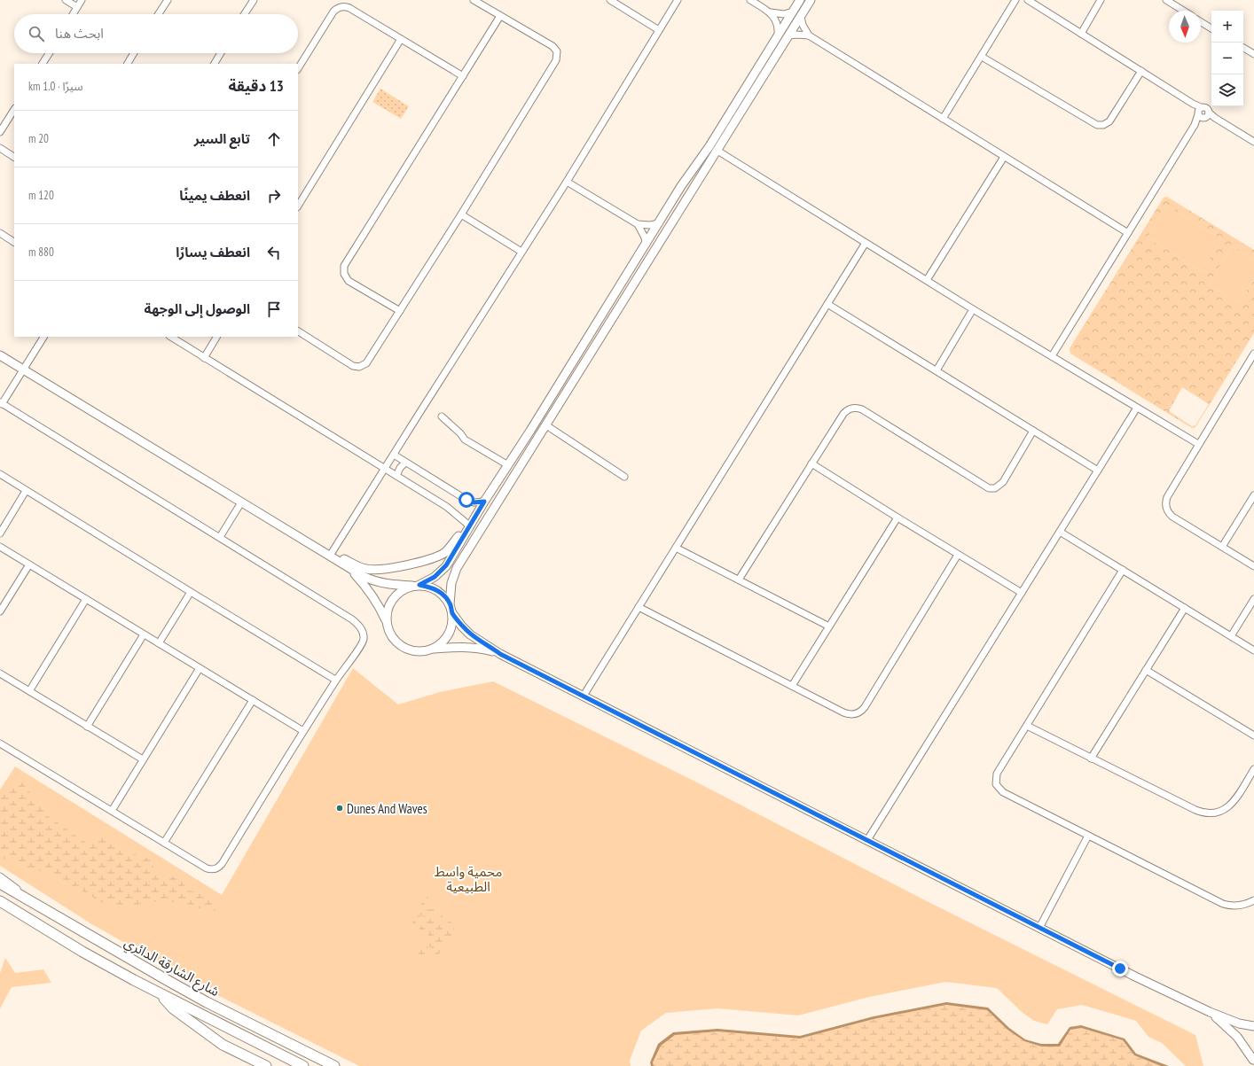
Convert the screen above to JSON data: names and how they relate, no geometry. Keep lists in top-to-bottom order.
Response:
{
  "streets": {
    "highway": ["شارع الشارقة الدائري"]
  },
  "parks": ["محمية واسط الطبيعية"],
  "places": ["Dunes And Waves"],
  "north": "bottom",
  "page": {
    "map_buttons": ["+", "−"],
    "search": "ابحث هنا",
    "heading": ["13 دقيقة", "سيرًا · 1.0 km"],
    "list": [
      ["تابع السير", "20 m"],
      ["انعطف يمينًا", "120 m"],
      ["انعطف يسارًا", "880 m"],
      "الوصول إلى الوجهة"
    ]
  }
}
